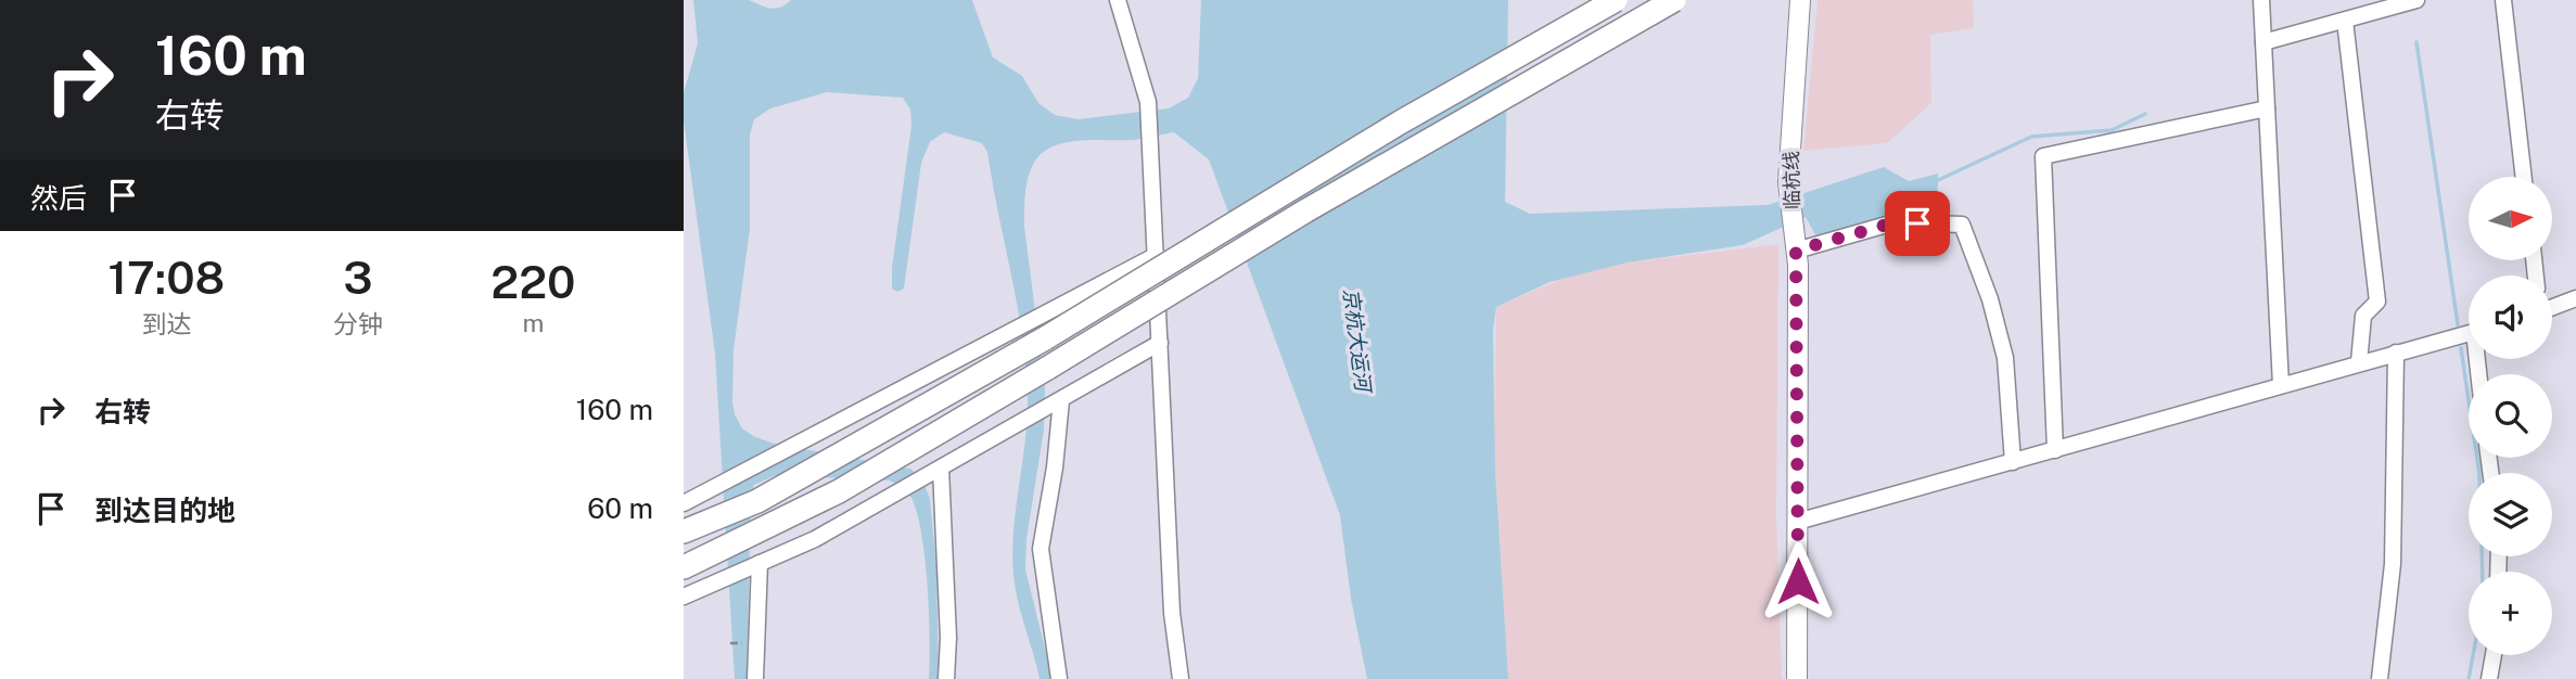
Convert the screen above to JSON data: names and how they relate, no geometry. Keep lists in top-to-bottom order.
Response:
{
  "streets": {
    "street": ["临杭线"]
  },
  "water": ["京杭大运河"],
  "north": "right",
  "page": {
    "turn": ["160 m", "右转"],
    "then": "然后",
    "map_buttons": "+",
    "eta": [
      "17:08",
      "到达",
      "3",
      "分钟",
      "220",
      "m"
    ],
    "list": [
      {
        "name": "右转",
        "value": "160 m"
      },
      {
        "name": "到达目的地",
        "value": "60 m"
      }
    ]
  }
}
